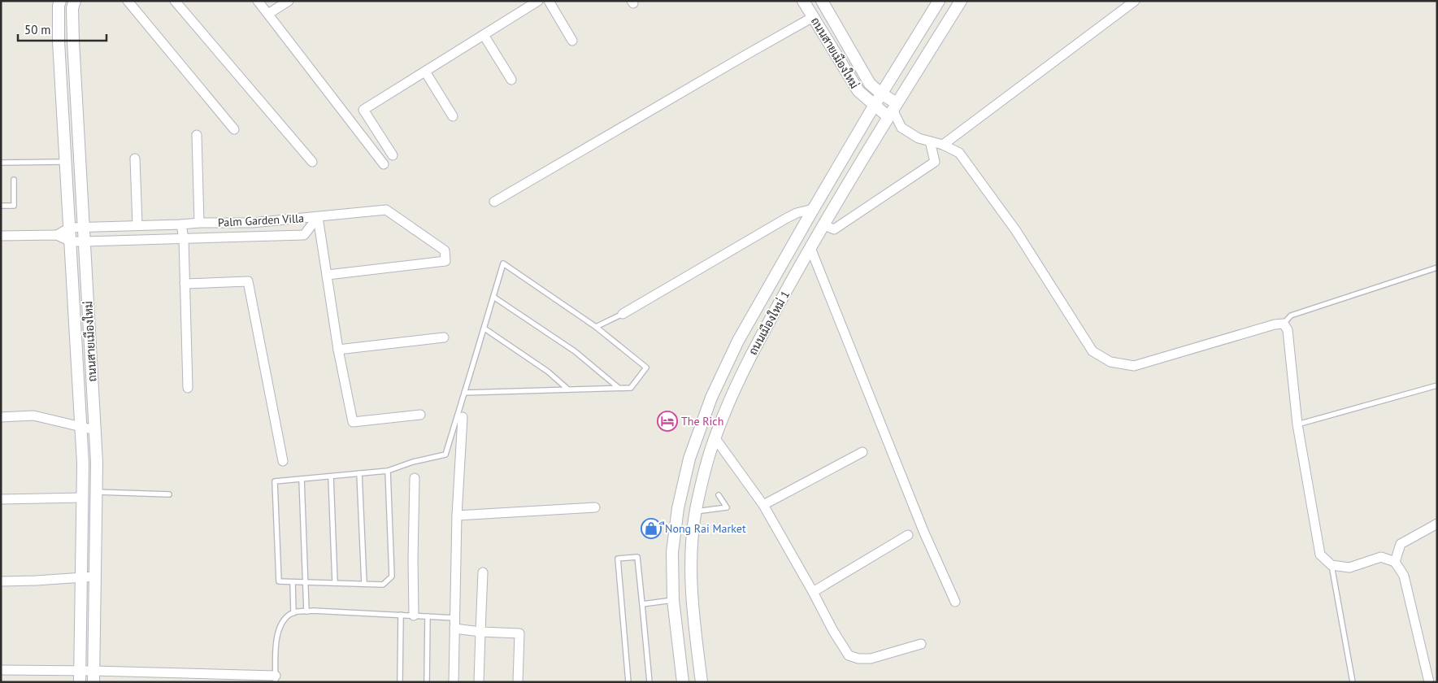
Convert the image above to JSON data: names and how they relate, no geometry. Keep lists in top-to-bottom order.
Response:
{
  "streets": {
    "street": ["ถนนสายเมืองใหม่", "Palm Garden Villa", "ถนนเมืองใหม่ 1"]
  },
  "crossings": [
    ["ถนนสายเมืองใหม่", "Palm Garden Villa"],
    ["ถนนสายเมืองใหม่", "ถนนเมืองใหม่ 1"]
  ],
  "places": {
    "hotel": ["The Rich"],
    "shop": ["ืNong Rai Market"]
  },
  "scale_bar": "50 m"
}
